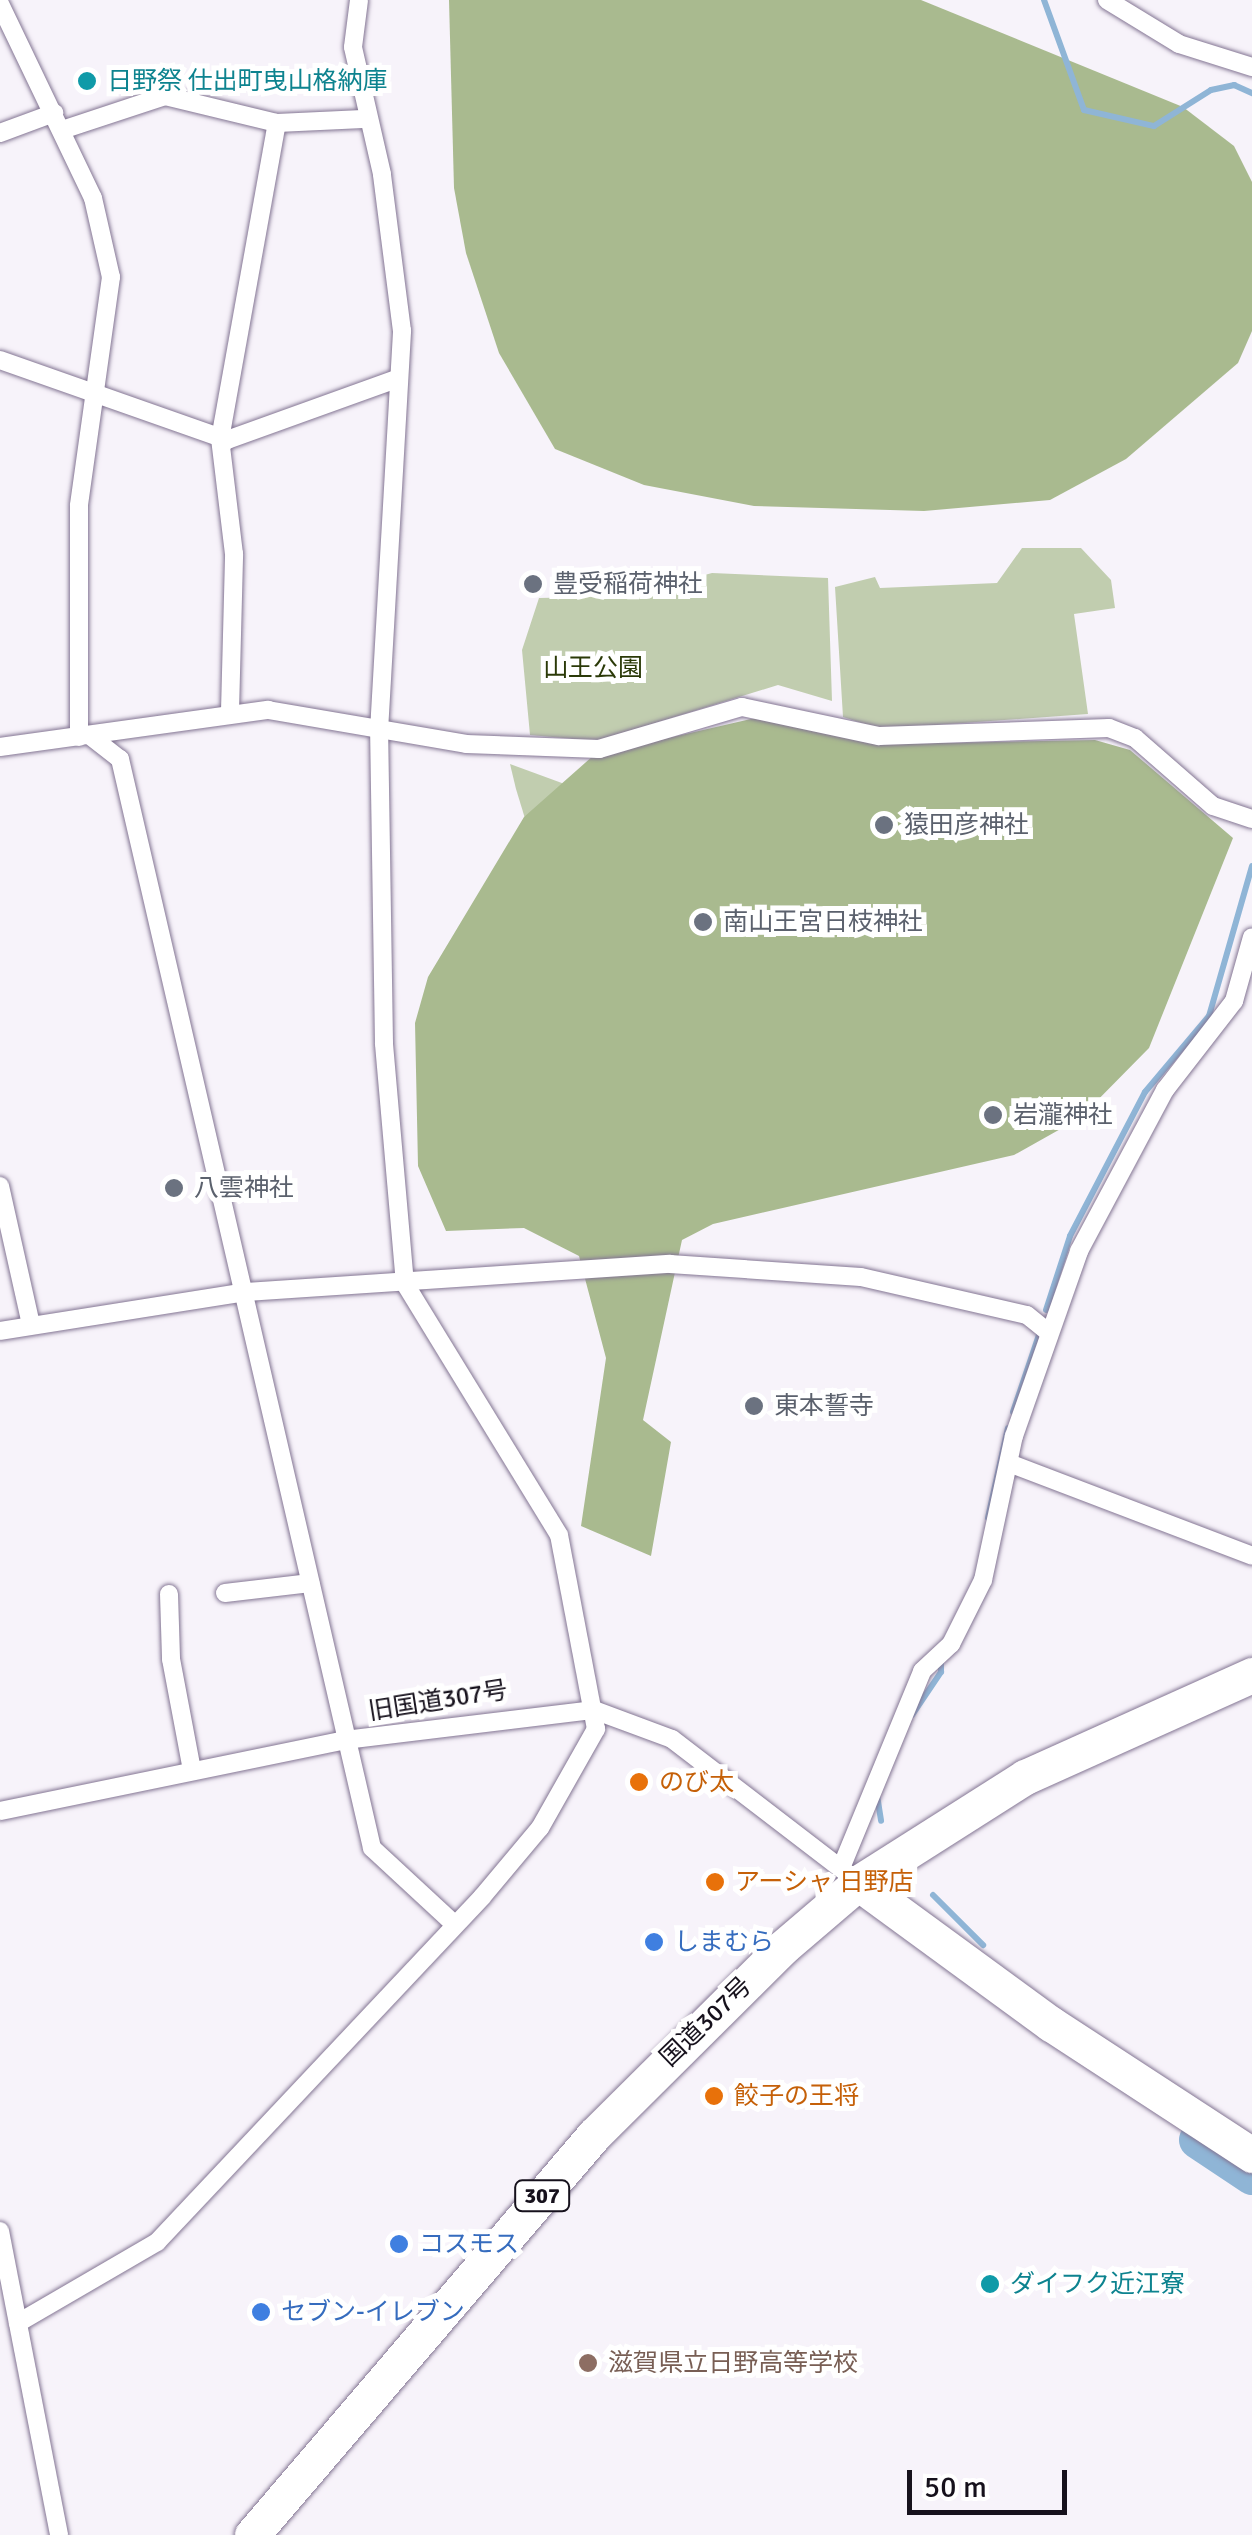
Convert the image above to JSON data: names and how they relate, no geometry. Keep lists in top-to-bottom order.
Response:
{
  "streets": {
    "highway": ["国道307号", "307"],
    "street": ["旧国道307号"]
  },
  "crossings": [
    ["旧国道307号", "国道307号"],
    ["旧国道307号", "307"],
    ["国道307号", "307"]
  ],
  "parks": ["山王公園"],
  "places": [
    "日野祭 仕出町曳山格納庫",
    "豊受稲荷神社",
    "猿田彦神社",
    "南山王宮日枝神社",
    "岩瀧神社",
    "八雲神社",
    "東本誓寺",
    "のび太",
    "アーシャ 日野店",
    "しまむら",
    "餃子の王将",
    "コスモス",
    "ダイフク近江寮",
    "セブン-イレブン",
    "滋賀県立日野高等学校"
  ],
  "scale_bar": "50 m"
}
